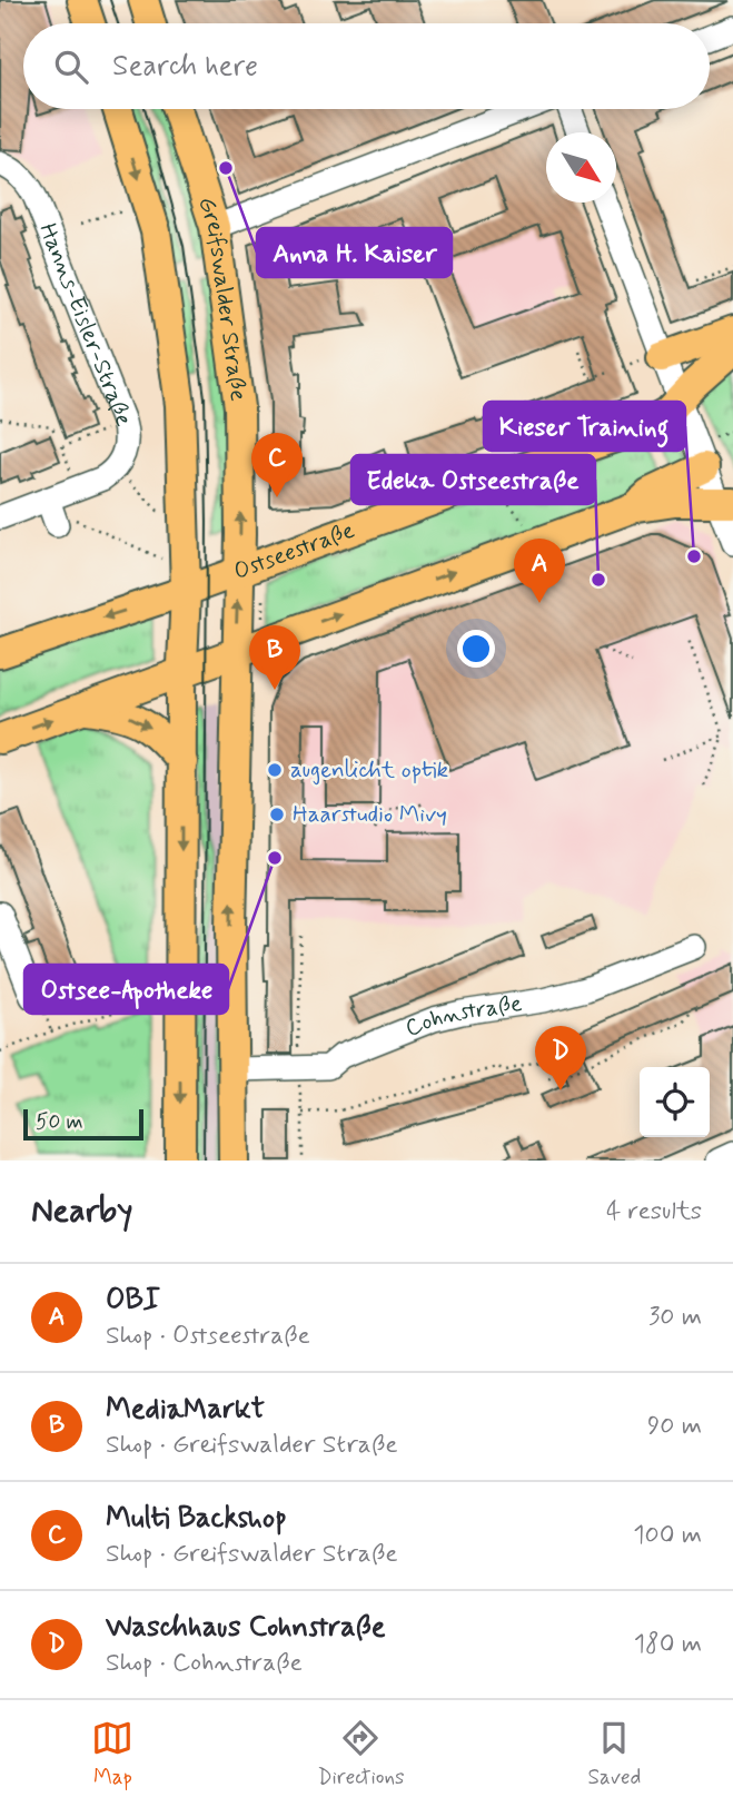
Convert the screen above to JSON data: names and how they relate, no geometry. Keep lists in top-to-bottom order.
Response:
{
  "streets": {
    "main road": ["Greifswalder Straße", "Ostseestraße"],
    "street": ["Hanns-Eisler-Straße", "Cohnstraße"]
  },
  "crossings": [
    ["Greifswalder Straße", "Ostseestraße"],
    ["Greifswalder Straße", "Cohnstraße"]
  ],
  "places": [
    "Anna H. Kaiser",
    "Kieser Training",
    "Edeka Ostseestraße",
    "augenlicht optik",
    "Haarstudio Mivy",
    "Ostsee-Apotheke"
  ],
  "scale_bar": "50 m",
  "north": "bottom right",
  "page": {
    "search": "Search here",
    "pins": [
      "C",
      "A",
      "B",
      "D"
    ],
    "scale": "50 m",
    "heading": ["Nearby", "4 results"],
    "list": [
      {
        "mark": "A",
        "name": "OBI",
        "note": "Shop · Ostseestraße",
        "value": "30 m"
      },
      {
        "mark": "B",
        "name": "MediaMarkt",
        "note": "Shop · Greifswalder Straße",
        "value": "90 m"
      },
      {
        "mark": "C",
        "name": "Multi Backshop",
        "note": "Shop · Greifswalder Straße",
        "value": "100 m"
      },
      {
        "mark": "D",
        "name": "Waschhaus Cohnstraße",
        "note": "Shop · Cohnstraße",
        "value": "180 m"
      }
    ],
    "nav": ["Map", "Directions", "Saved"]
  }
}
